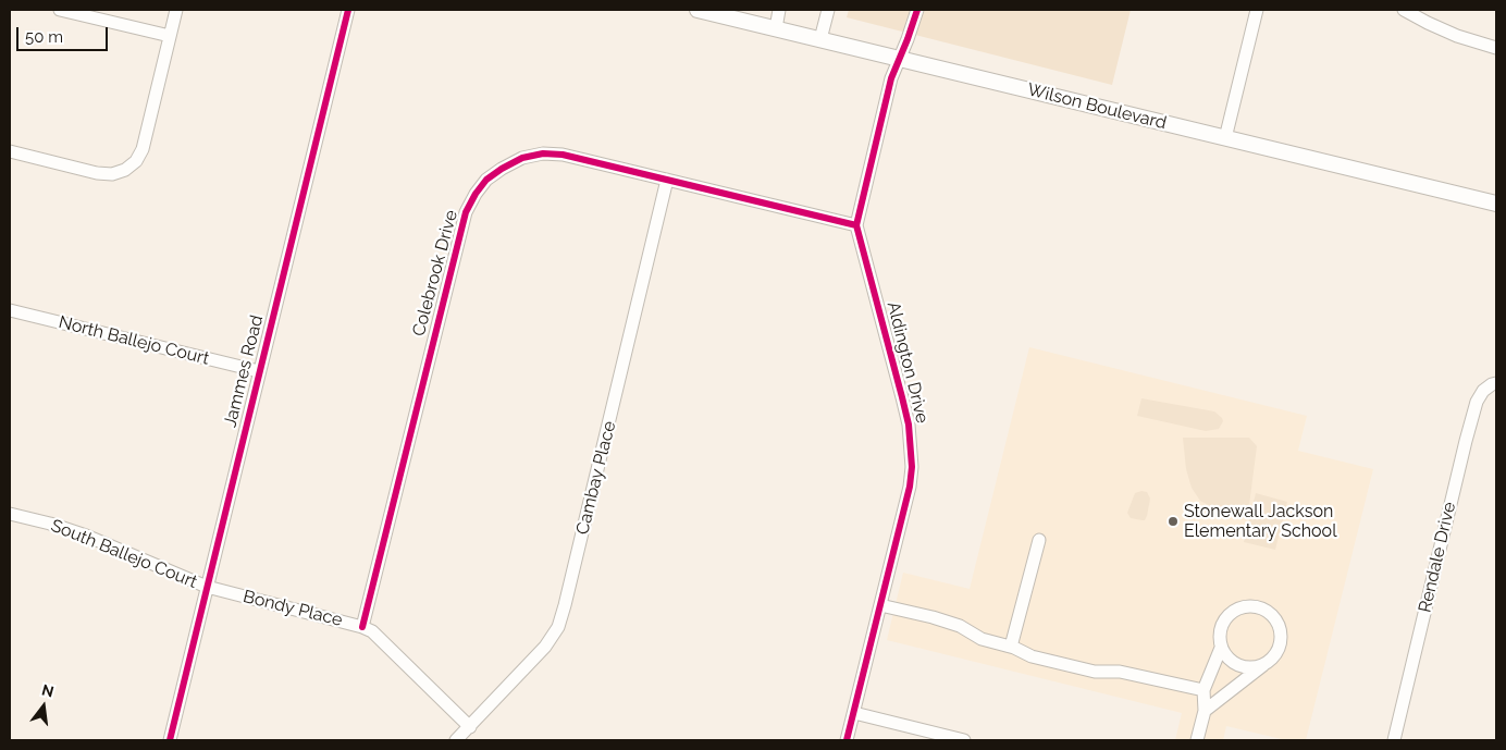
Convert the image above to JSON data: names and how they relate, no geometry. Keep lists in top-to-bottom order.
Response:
{
  "streets": {
    "main road": ["Wilson Boulevard"],
    "street": [
      "Colebrook Drive",
      "North Ballejo Court",
      "Aldington Drive",
      "Jammes Road",
      "Cambay Place",
      "South Ballejo Court",
      "Rendale Drive",
      "Bondy Place"
    ]
  },
  "crossings": [
    ["Wilson Boulevard", "Aldington Drive"],
    ["Colebrook Drive", "Aldington Drive"],
    ["Colebrook Drive", "Cambay Place"],
    ["Colebrook Drive", "Bondy Place"],
    ["North Ballejo Court", "Jammes Road"],
    ["Jammes Road", "South Ballejo Court"],
    ["Jammes Road", "Bondy Place"],
    ["Cambay Place", "Bondy Place"],
    ["South Ballejo Court", "Bondy Place"]
  ],
  "places": ["Stonewall Jackson Elementary School"],
  "scale_bar": "50 m",
  "north": "top"
}
